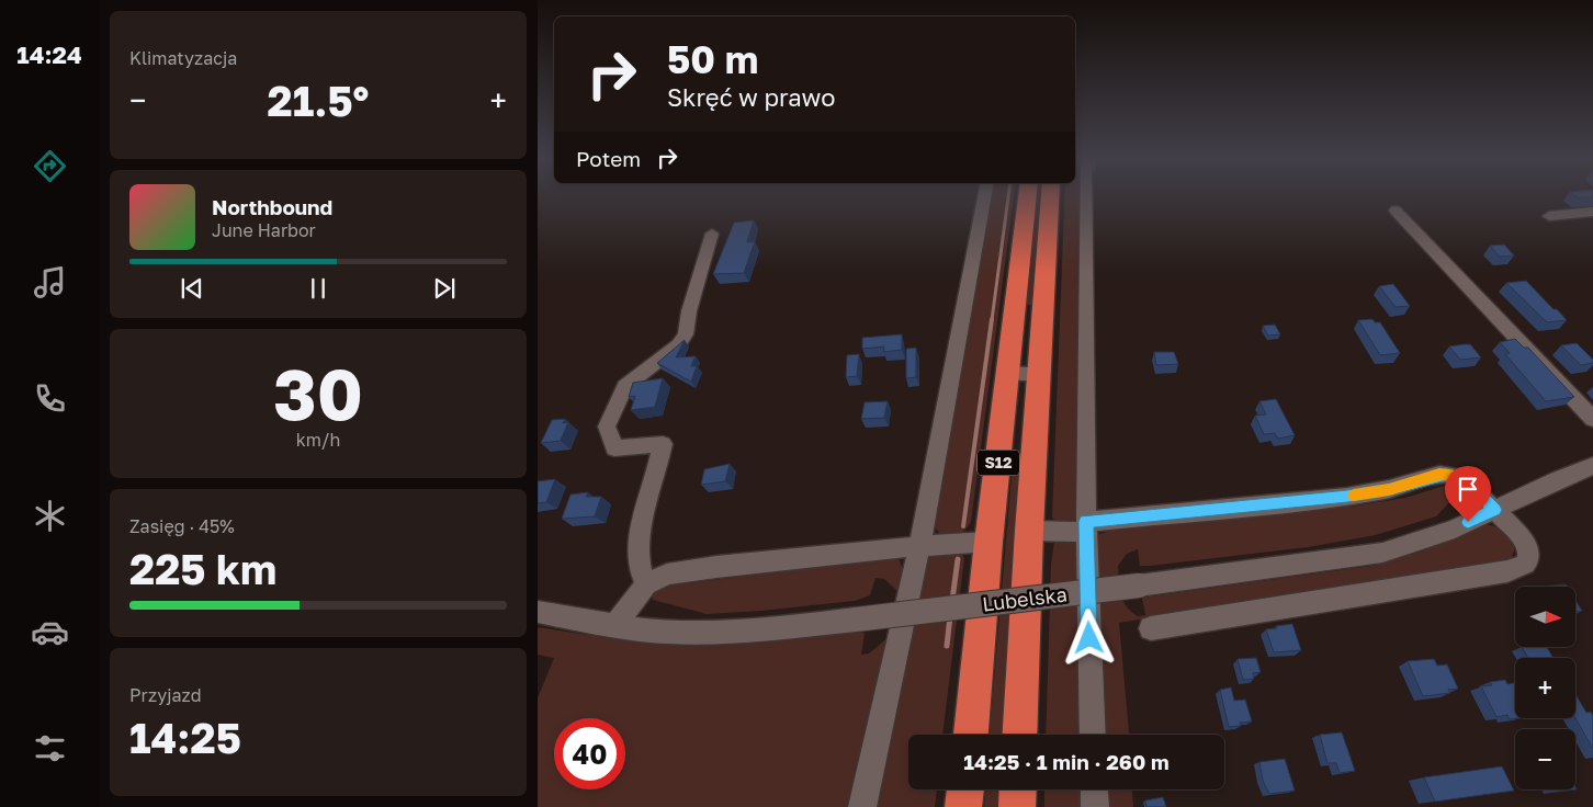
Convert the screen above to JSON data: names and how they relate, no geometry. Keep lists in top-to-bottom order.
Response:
{
  "streets": {
    "highway": ["S12"],
    "street": ["Lubelska"]
  },
  "north": "right",
  "page": {
    "tabs": "14:24",
    "tile": [
      "Klimatyzacja",
      ["30", "km/h"],
      ["Zasięg · 45%", "225 km"],
      ["Przyjazd", "14:25"]
    ],
    "turn": ["50 m", "Skręć w prawo"],
    "heat": ["−", "21.5°", "+"],
    "then": "Potem",
    "song": ["Northbound", "June Harbor"],
    "map_buttons": ["+", "−"],
    "limit": "40",
    "trip": "14:25 · 1 min · 260 m"
  }
}
